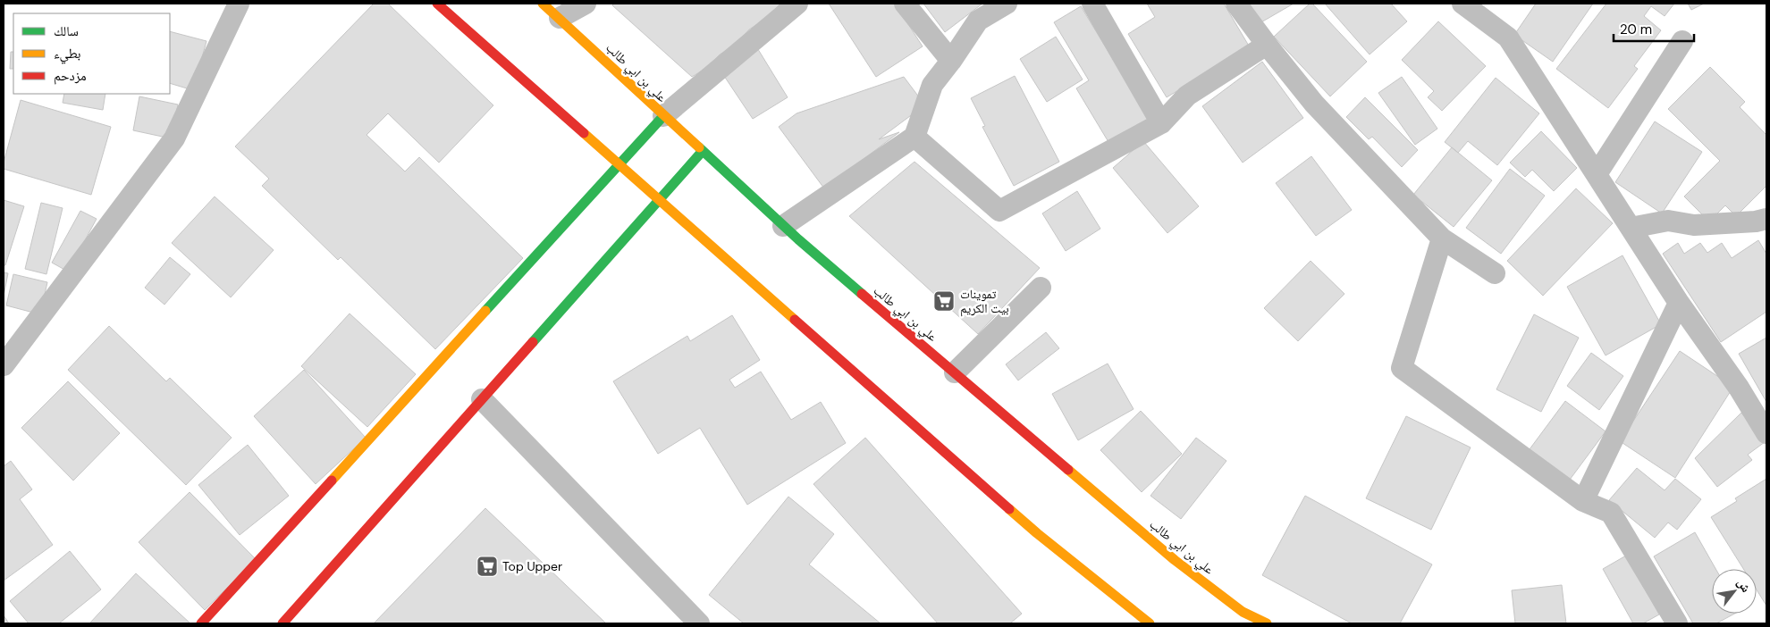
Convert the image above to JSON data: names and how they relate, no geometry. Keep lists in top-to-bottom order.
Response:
{
  "streets": {
    "main road": ["علي بن ابي طالب"]
  },
  "places": {
    "supermarket": ["تموينات بيت الكريم", "Top Upper"]
  },
  "legend": ["سالك", "بطيء", "مزدحم"],
  "scale_bar": "20 m",
  "north": "top right"
}
